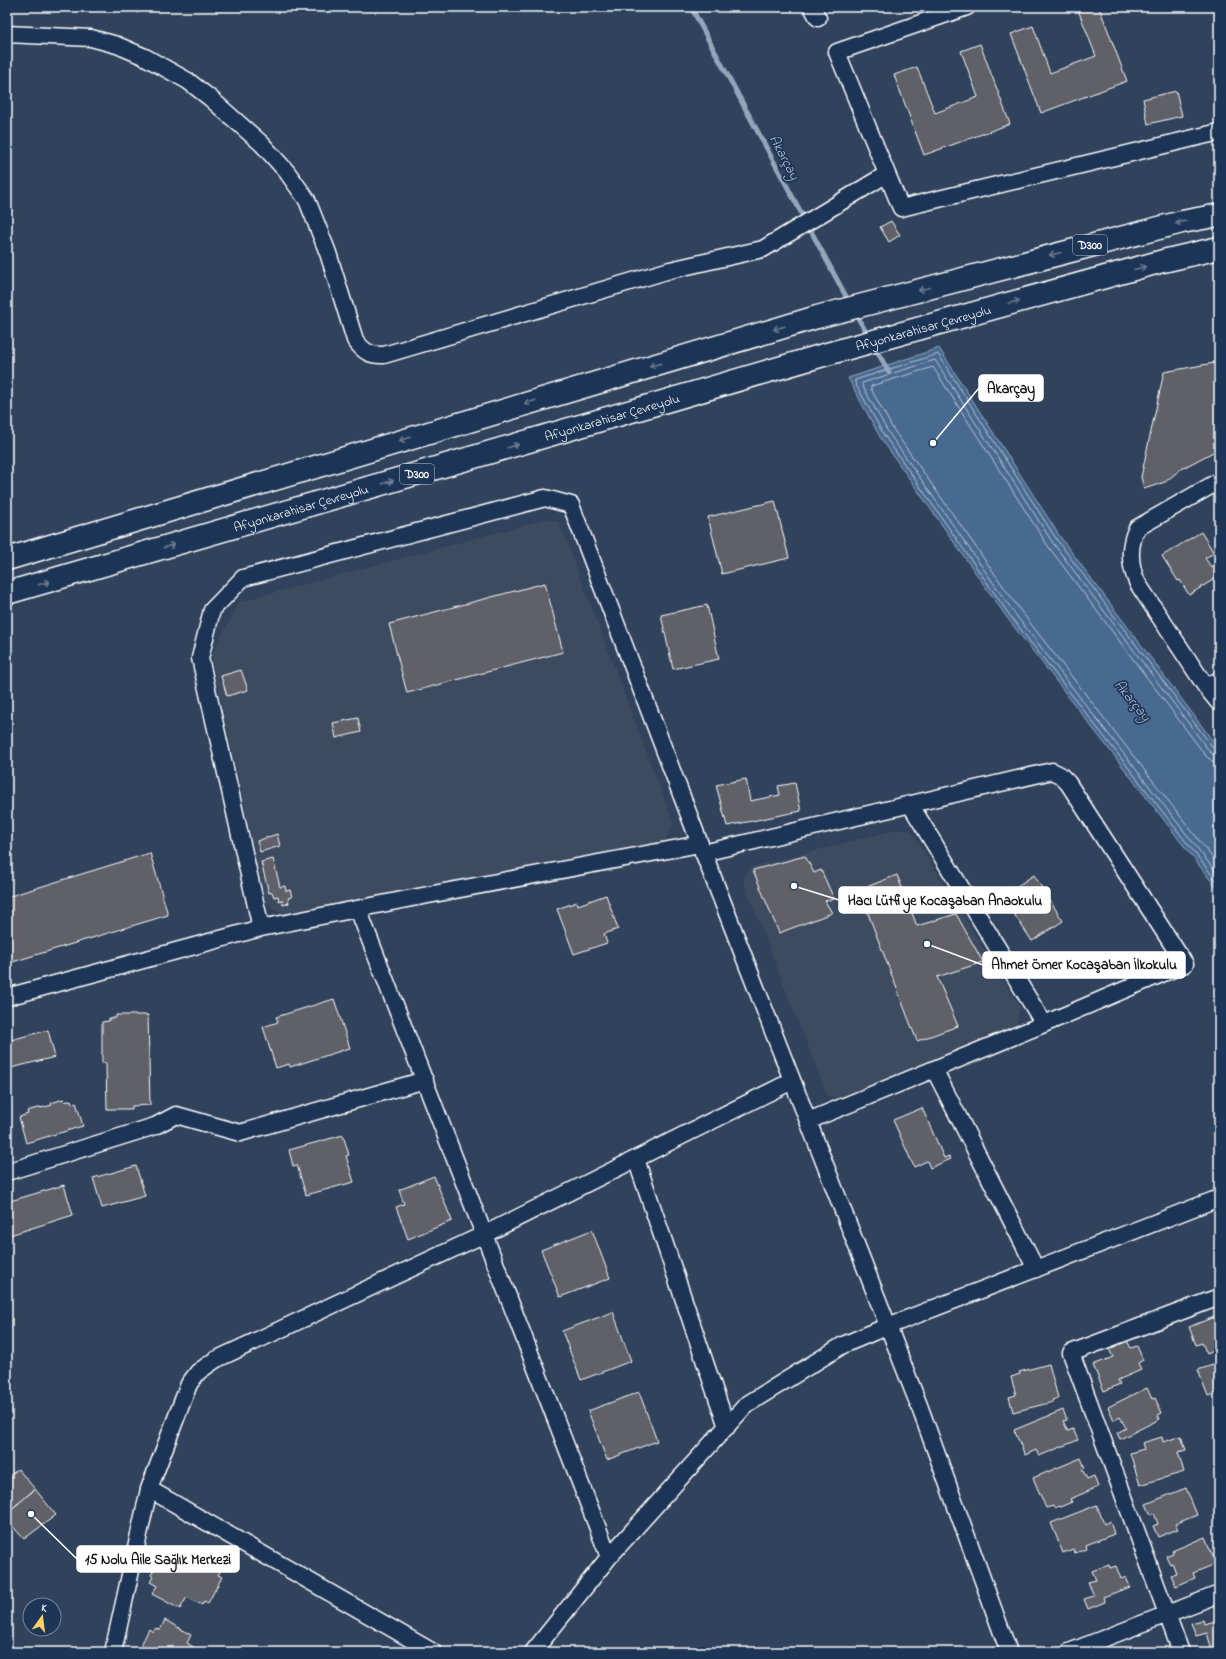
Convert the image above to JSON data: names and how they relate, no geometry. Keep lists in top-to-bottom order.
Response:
{
  "streets": {
    "highway": ["D300", "Afyonkarahisar Çevreyolu"]
  },
  "water": ["Akarçay"],
  "places": [
    "Akarçay",
    "Hacı Lütfiye Kocaşaban Anaokulu",
    "Ahmet Ömer Kocaşaban İlkokulu",
    "15 Nolu Aile Sağlık Merkezi"
  ],
  "north": "top"
}
